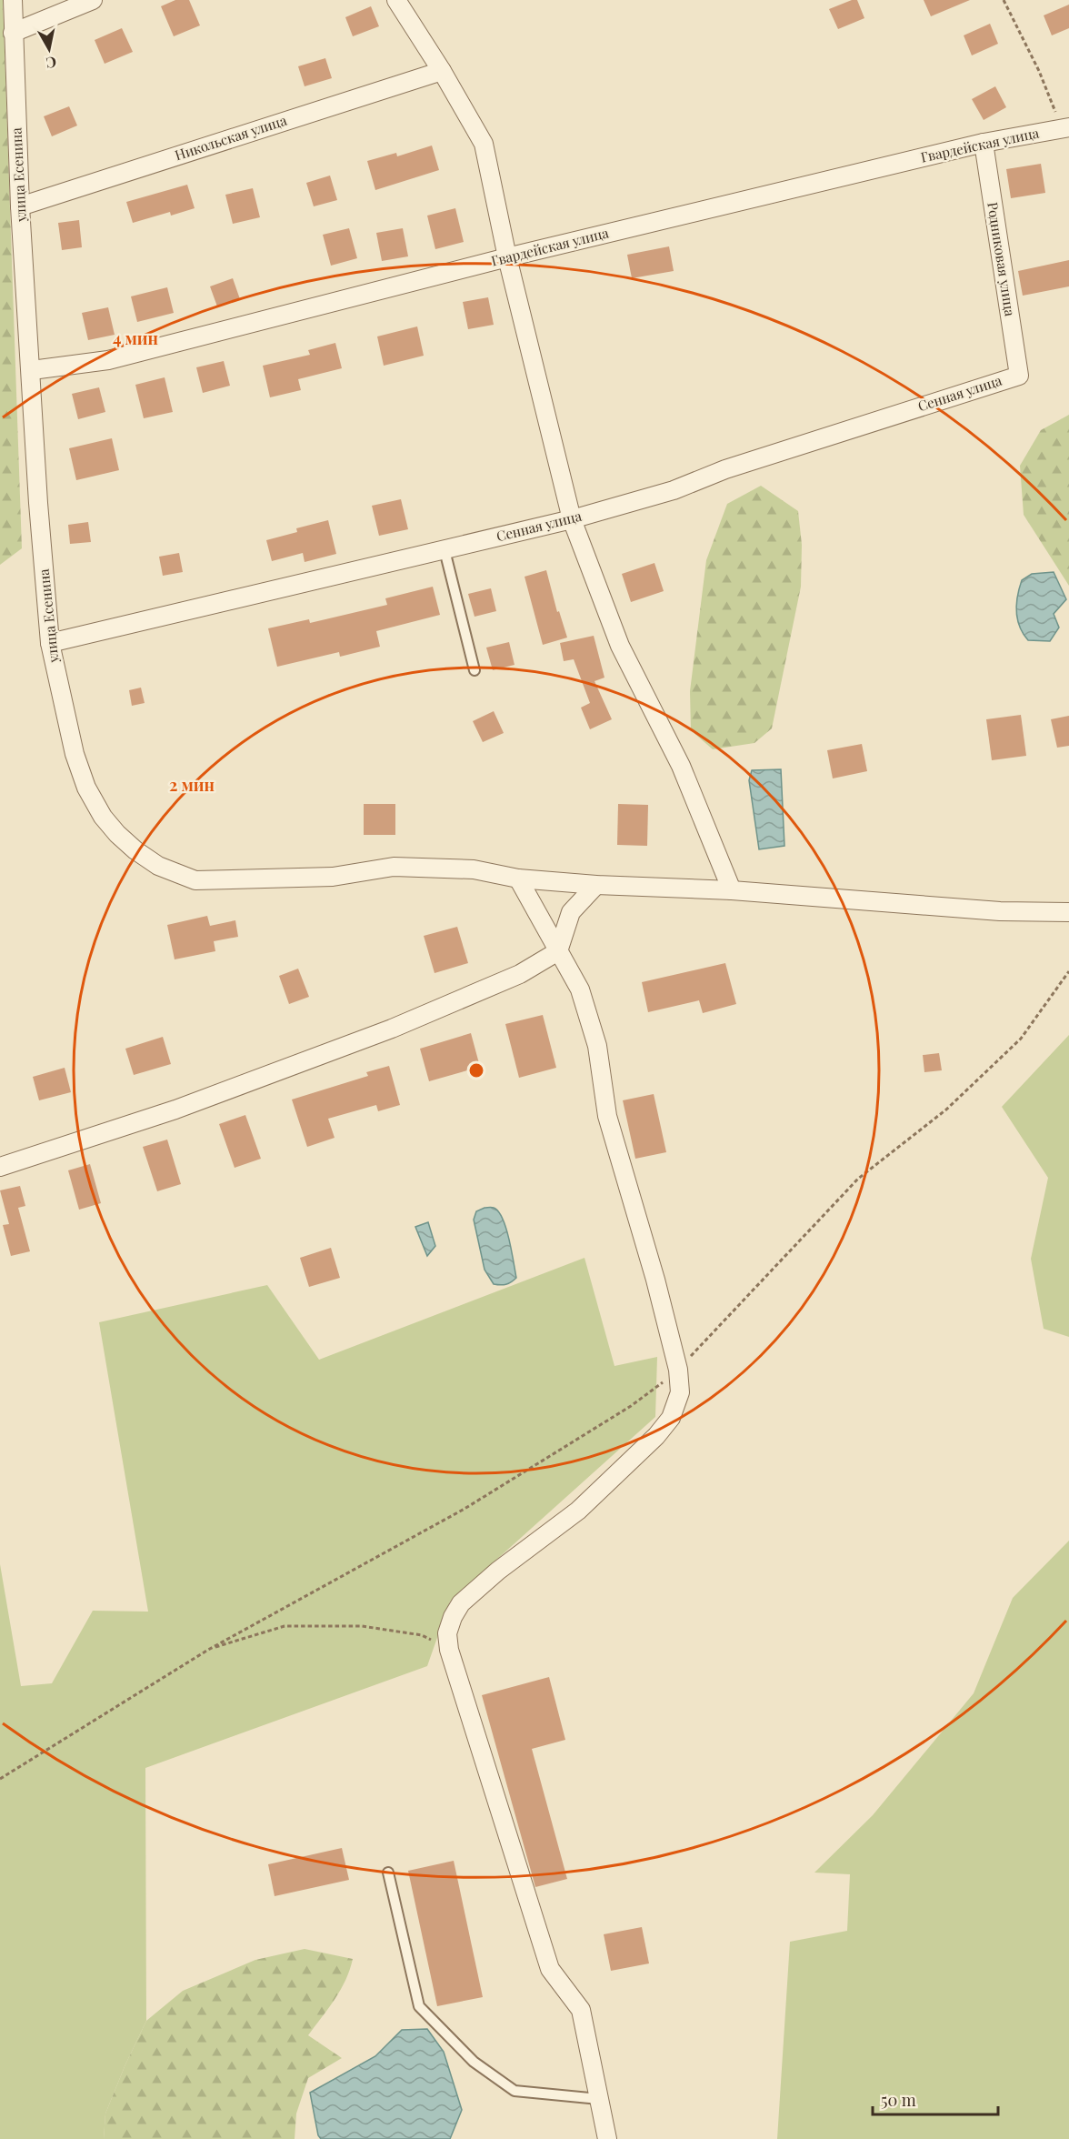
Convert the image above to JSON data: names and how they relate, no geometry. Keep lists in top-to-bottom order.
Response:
{
  "streets": {
    "street": [
      "Никольская улица",
      "Гвардейская улица",
      "улица Есенина",
      "Родниковая улица",
      "Сенная улица"
    ]
  },
  "crossings": [
    ["Никольская улица", "улица Есенина"],
    ["Гвардейская улица", "улица Есенина"],
    ["Гвардейская улица", "Родниковая улица"],
    ["улица Есенина", "Сенная улица"],
    ["Родниковая улица", "Сенная улица"]
  ],
  "scale_bar": "50 m",
  "north": "bottom",
  "rings": ["4 мин", "2 мин"]
}
